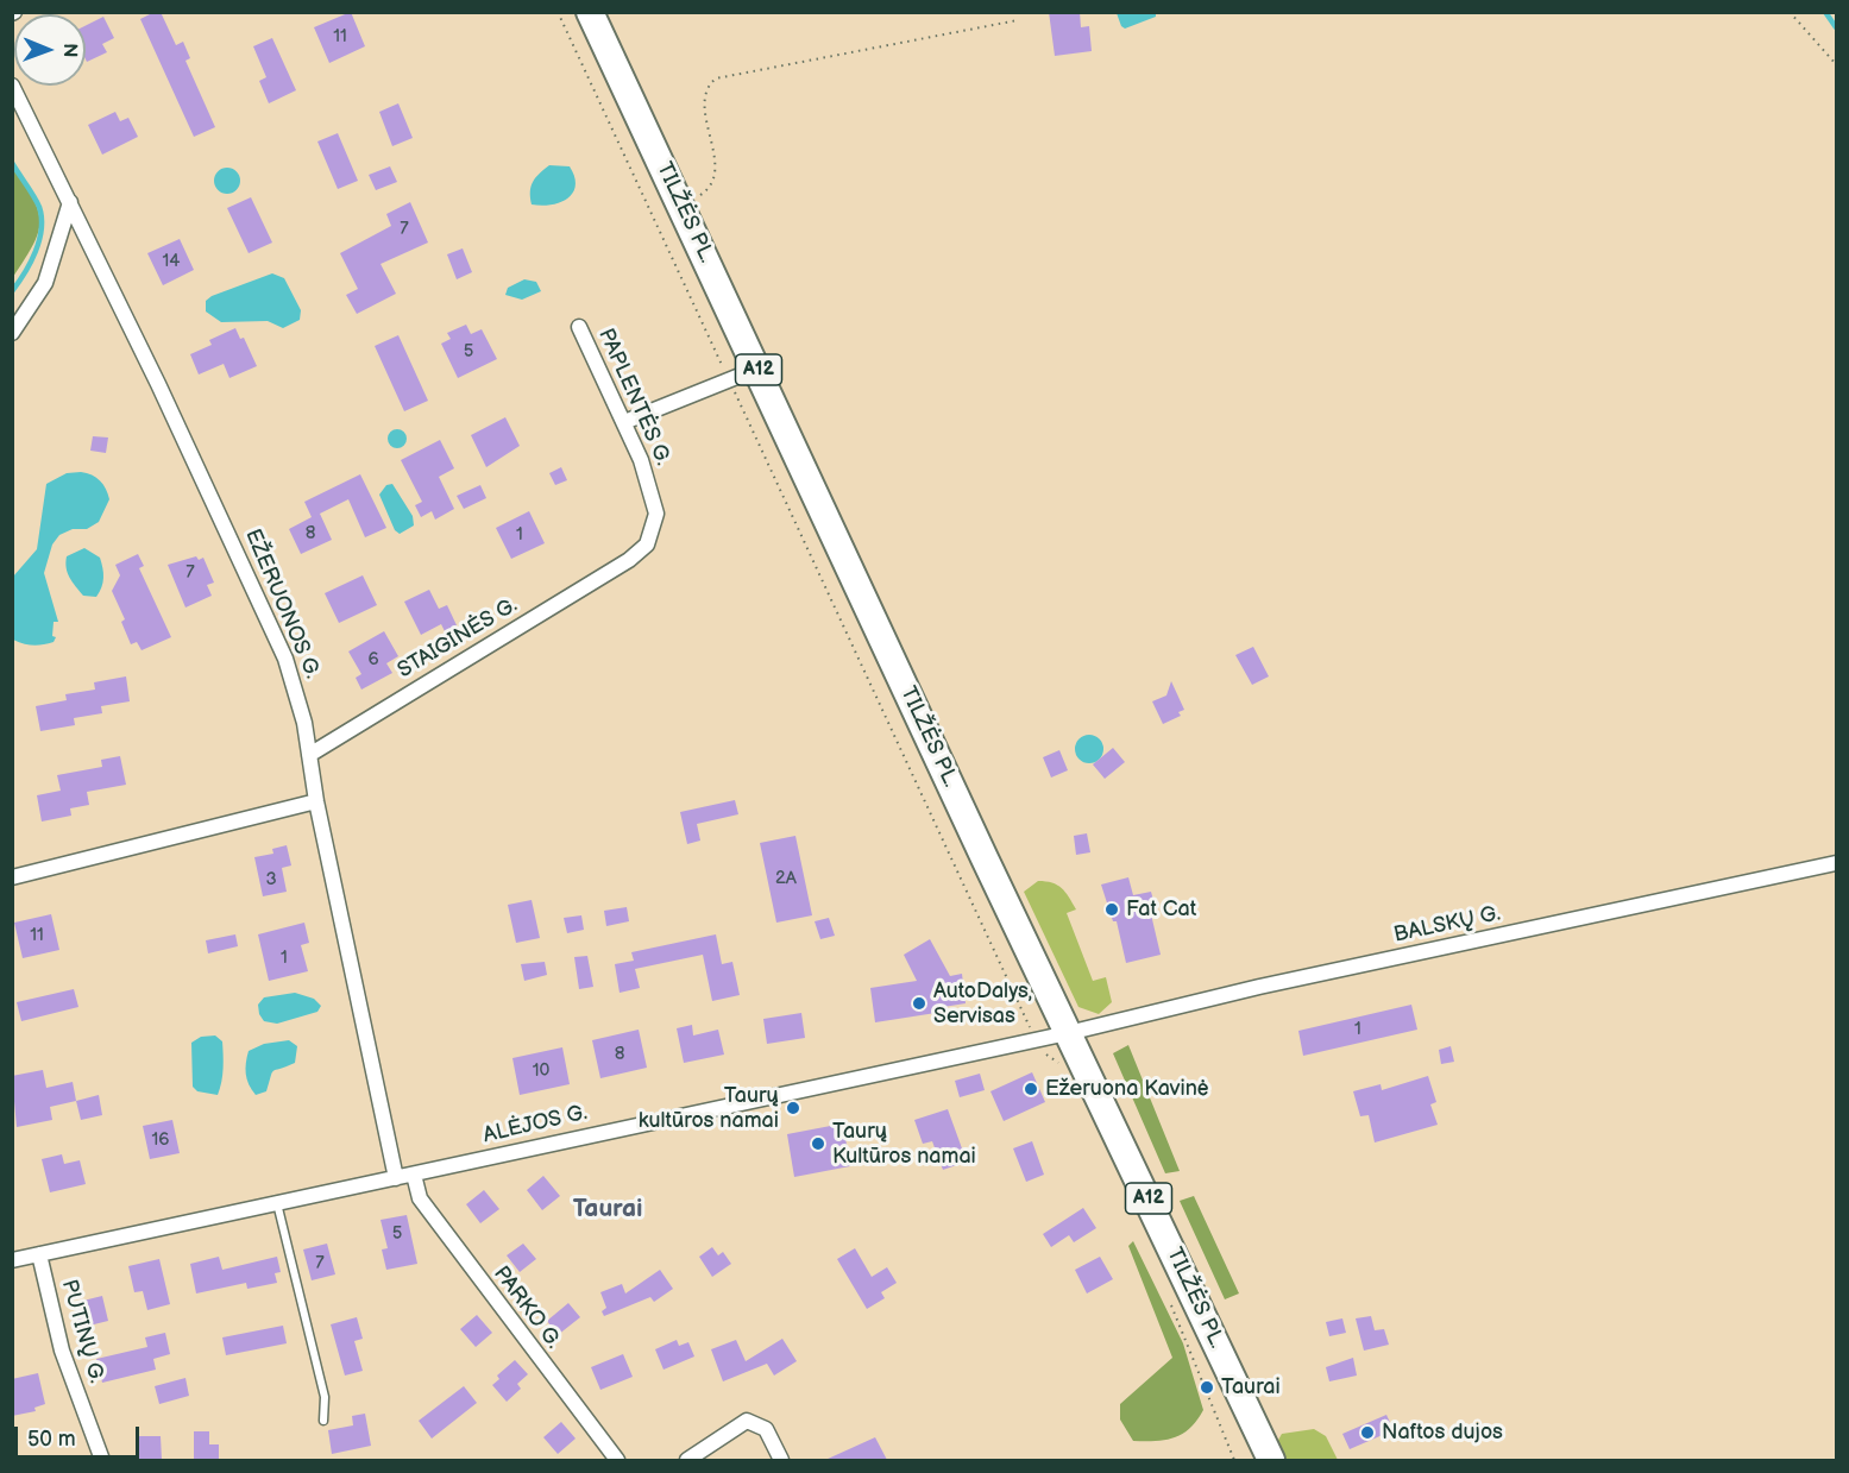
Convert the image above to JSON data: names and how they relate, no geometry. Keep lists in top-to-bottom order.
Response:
{
  "streets": {
    "highway": ["TILŽĖS PL.", "A12"],
    "street": [
      "PAPLENTĖS G.",
      "EŽERUONOS G.",
      "STAIGINĖS G.",
      "BALSKŲ G.",
      "ALĖJOS G.",
      "PARKO G.",
      "PUTINŲ G."
    ]
  },
  "crossings": [
    ["TILŽĖS PL.", "BALSKŲ G."],
    ["TILŽĖS PL.", "ALĖJOS G."],
    ["PAPLENTĖS G.", "STAIGINĖS G."],
    ["EŽERUONOS G.", "STAIGINĖS G."],
    ["EŽERUONOS G.", "ALĖJOS G."],
    ["BALSKŲ G.", "ALĖJOS G."],
    ["ALĖJOS G.", "PARKO G."],
    ["ALĖJOS G.", "PUTINŲ G."]
  ],
  "districts": ["Taurai"],
  "places": [
    "Fat Cat",
    "AutoDalys, Servisas",
    "Ežeruona Kavinė",
    "Taurų kultūros namai",
    "Taurų Kultūros namai",
    "Taurai",
    "Naftos dujos"
  ],
  "house_numbers": [
    "11",
    "7",
    "14",
    "5",
    "8",
    "1",
    "7",
    "6",
    "2A",
    "3",
    "11",
    "1",
    "1",
    "8",
    "10",
    "16",
    "5",
    "7"
  ],
  "scale_bar": "50 m",
  "north": "right"
}
